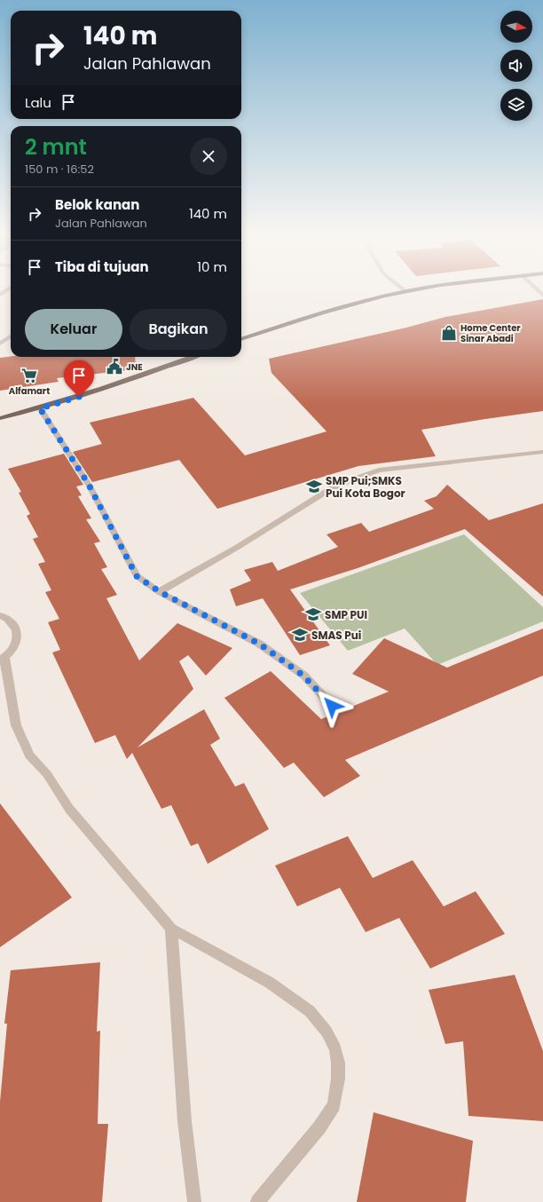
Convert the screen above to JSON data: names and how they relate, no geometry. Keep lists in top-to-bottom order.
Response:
{
  "places": {
    "shop": ["Home Center Sinar Abadi"],
    "public building": ["JNE"],
    "supermarket": ["Alfamart"],
    "school or university": ["SMP Pui;SMKS Pui Kota Bogor", "SMP PUI", "SMAS Pui"]
  },
  "north": "right",
  "page": {
    "turn": ["140 m", "Jalan Pahlawan"],
    "then": "Lalu",
    "heading": ["2 mnt", "150 m · 16:52"],
    "list": [
      {
        "name": "Belok kanan",
        "note": "Jalan Pahlawan",
        "value": "140 m"
      },
      {
        "name": "Tiba di tujuan",
        "value": "10 m"
      }
    ],
    "buttons": ["Keluar", "Bagikan"]
  }
}
